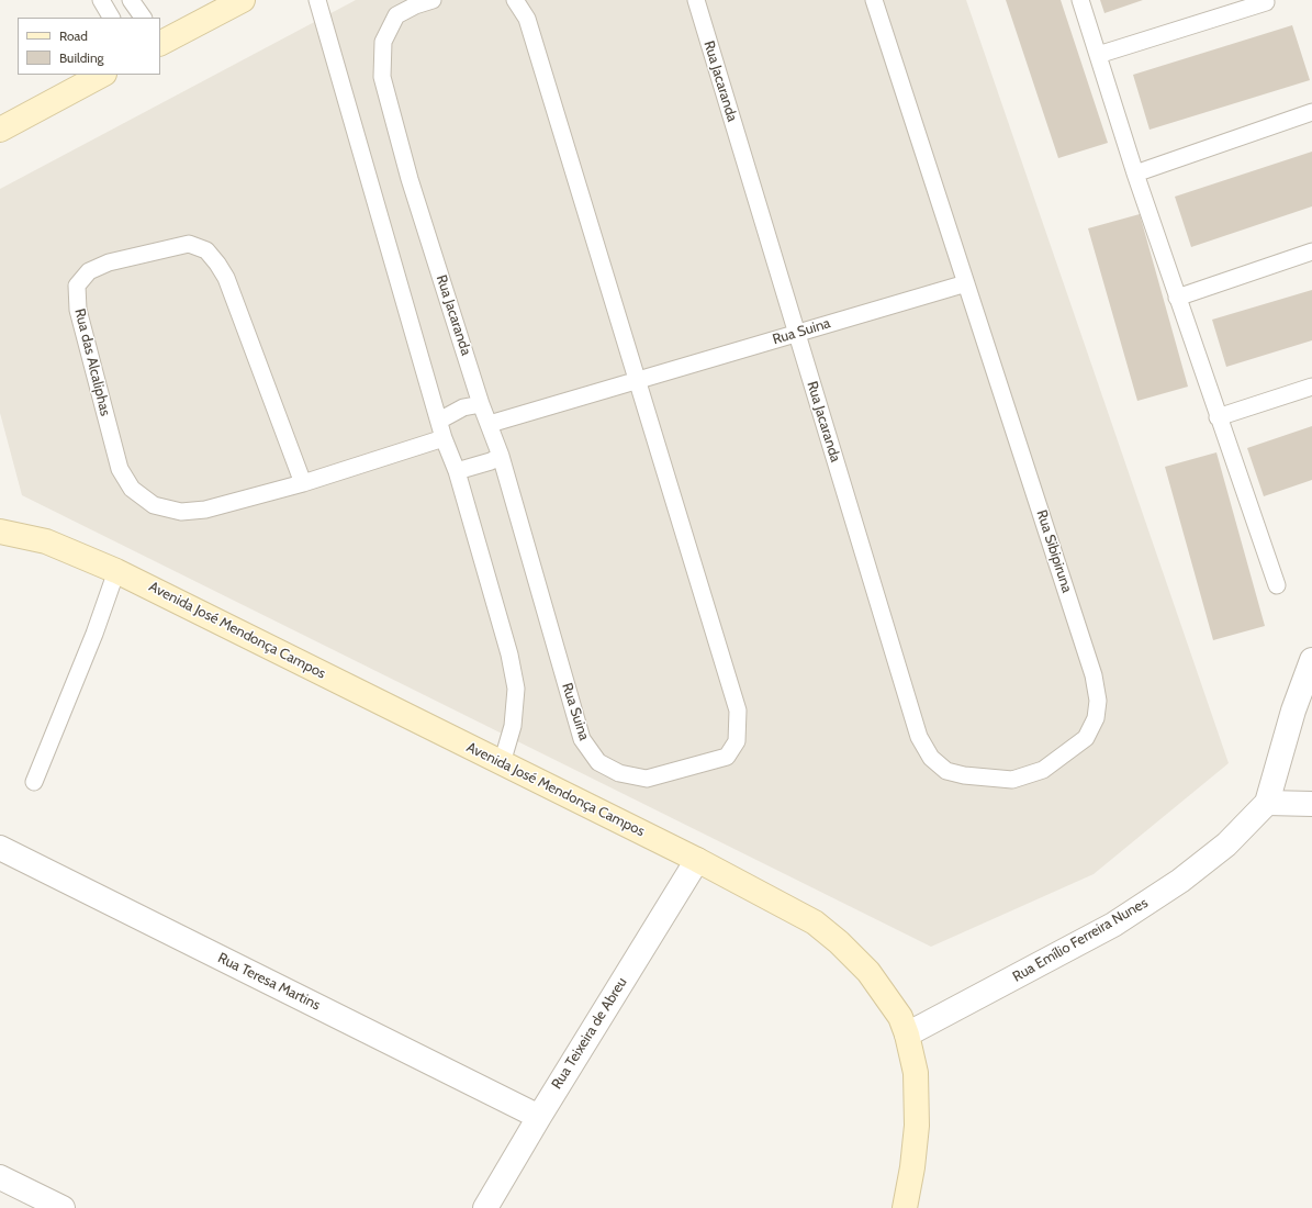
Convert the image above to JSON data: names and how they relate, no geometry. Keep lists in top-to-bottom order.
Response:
{
  "streets": {
    "main road": ["Avenida José Mendonça Campos"],
    "street": ["Rua Emílio Ferreira Nunes", "Rua Teresa Martins", "Rua Teixeira de Abreu"],
    "lane": [
      "Rua Jacaranda",
      "Rua Suina",
      "Rua das Alcaliphas",
      "Rua Sibipiruna"
    ]
  },
  "crossings": [
    ["Rua Jacaranda", "Rua Suina"],
    ["Rua Jacaranda", "Rua Sibipiruna"],
    ["Rua Suina", "Rua Sibipiruna"],
    ["Avenida José Mendonça Campos", "Rua Emílio Ferreira Nunes"],
    ["Avenida José Mendonça Campos", "Rua Teixeira de Abreu"],
    ["Rua Teresa Martins", "Rua Teixeira de Abreu"]
  ],
  "legend": ["Road", "Building"]
}
